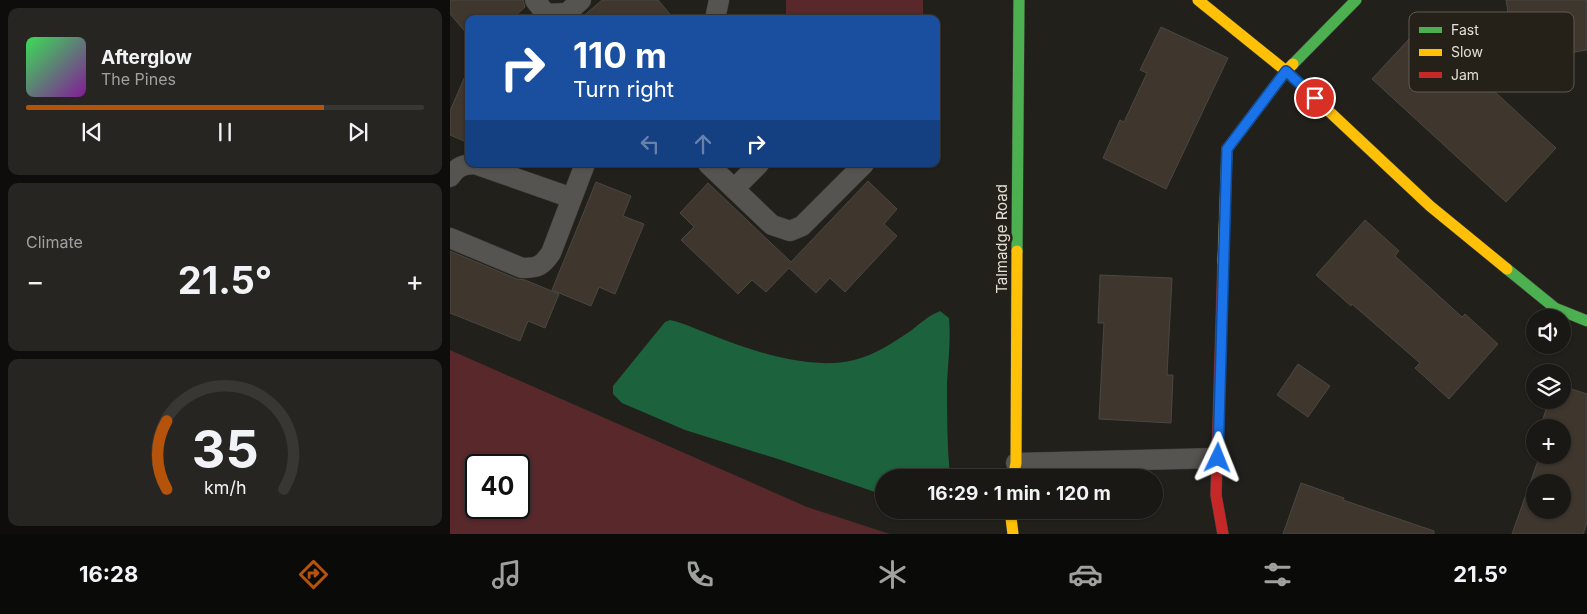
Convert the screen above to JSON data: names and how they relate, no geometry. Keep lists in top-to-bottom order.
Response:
{
  "streets": {
    "street": ["Talmadge Road"]
  },
  "legend": ["Fast", "Slow", "Jam"],
  "page": {
    "turn": ["110 m", "Turn right"],
    "song": ["Afterglow", "The Pines"],
    "tile": "Climate",
    "heat": ["−", "21.5°", "+"],
    "map_buttons": ["+", "−"],
    "limit": "40",
    "trip": "16:29 · 1 min · 120 m",
    "tabs": ["16:28", "21.5°"],
    "gauge": ["35", "km/h"]
  }
}
